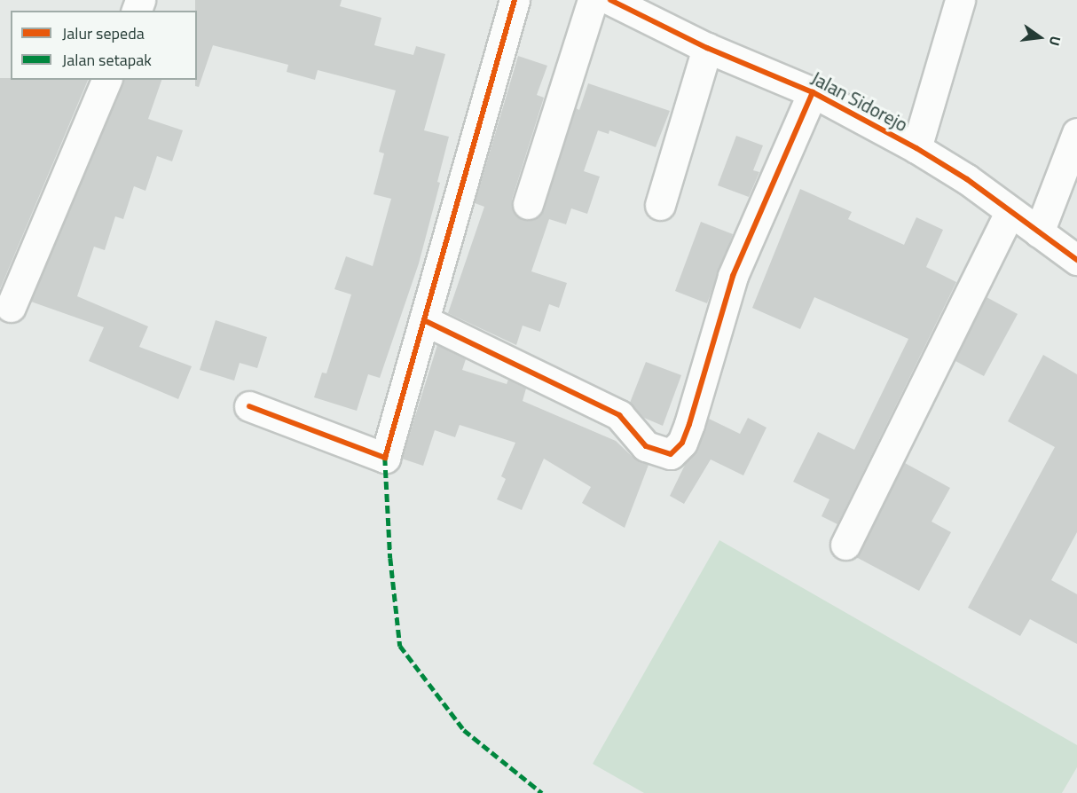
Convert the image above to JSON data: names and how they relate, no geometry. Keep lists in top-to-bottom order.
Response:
{
  "streets": {
    "street": ["Jalan Sidorejo"]
  },
  "legend": ["Jalur sepeda", "Jalan setapak"],
  "north": "right"
}
